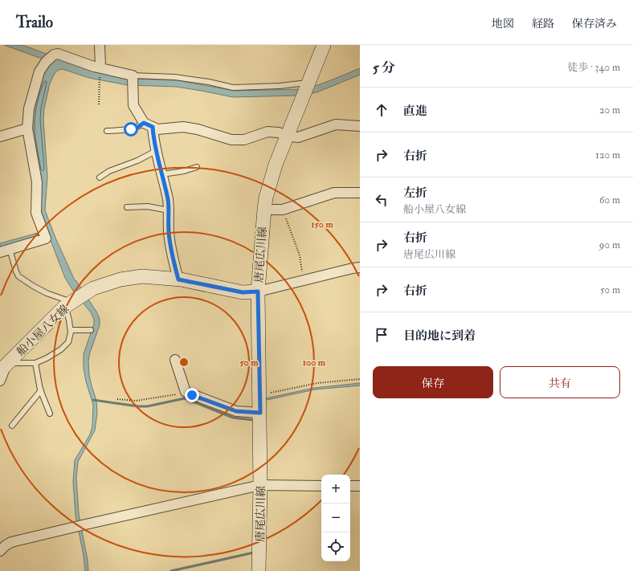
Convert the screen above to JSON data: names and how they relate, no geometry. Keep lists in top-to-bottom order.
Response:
{
  "streets": {
    "main road": ["唐尾広川線", "船小屋八女線"]
  },
  "crossings": [
    ["唐尾広川線", "船小屋八女線"]
  ],
  "page": {
    "header": "Trailo",
    "nav": ["地図", "経路", "保存済み"],
    "heading": ["5 分", "徒歩 · 340 m"],
    "list": [
      ["直進", "20 m"],
      ["右折", "120 m"],
      ["左折", "船小屋八女線", "60 m"],
      ["右折", "唐尾広川線", "90 m"],
      ["右折", "50 m"],
      "目的地に到着"
    ],
    "buttons": ["保存", "共有"],
    "map_buttons": ["+", "−"]
  },
  "rings": ["150 m", "50 m", "100 m"]
}
